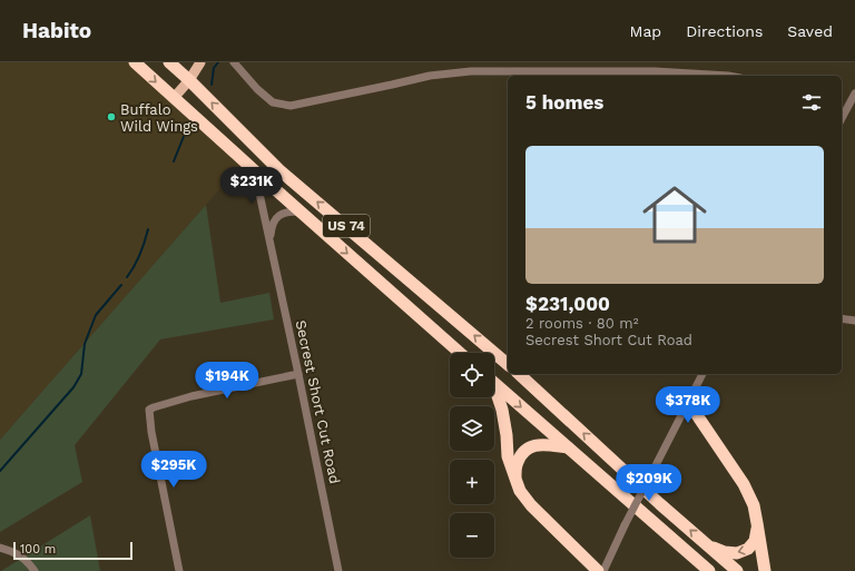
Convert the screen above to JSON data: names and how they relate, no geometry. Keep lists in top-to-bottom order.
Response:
{
  "streets": {
    "highway": ["US 74"],
    "street": ["Secrest Short Cut Road"]
  },
  "crossings": [
    ["US 74", "Secrest Short Cut Road"]
  ],
  "places": ["Buffalo Wild Wings"],
  "scale_bar": "100 m",
  "page": {
    "header": "Habito",
    "nav": ["Map", "Directions", "Saved"],
    "heading": "5 homes",
    "list": [
      {
        "name": "$231,000",
        "note": "2 rooms · 80 m² · Secrest Short Cut Road"
      }
    ],
    "price": [
      "$231K",
      "$194K",
      "$378K",
      "$295K",
      "$209K"
    ],
    "map_buttons": ["+", "−"],
    "scale": "100 m"
  }
}
